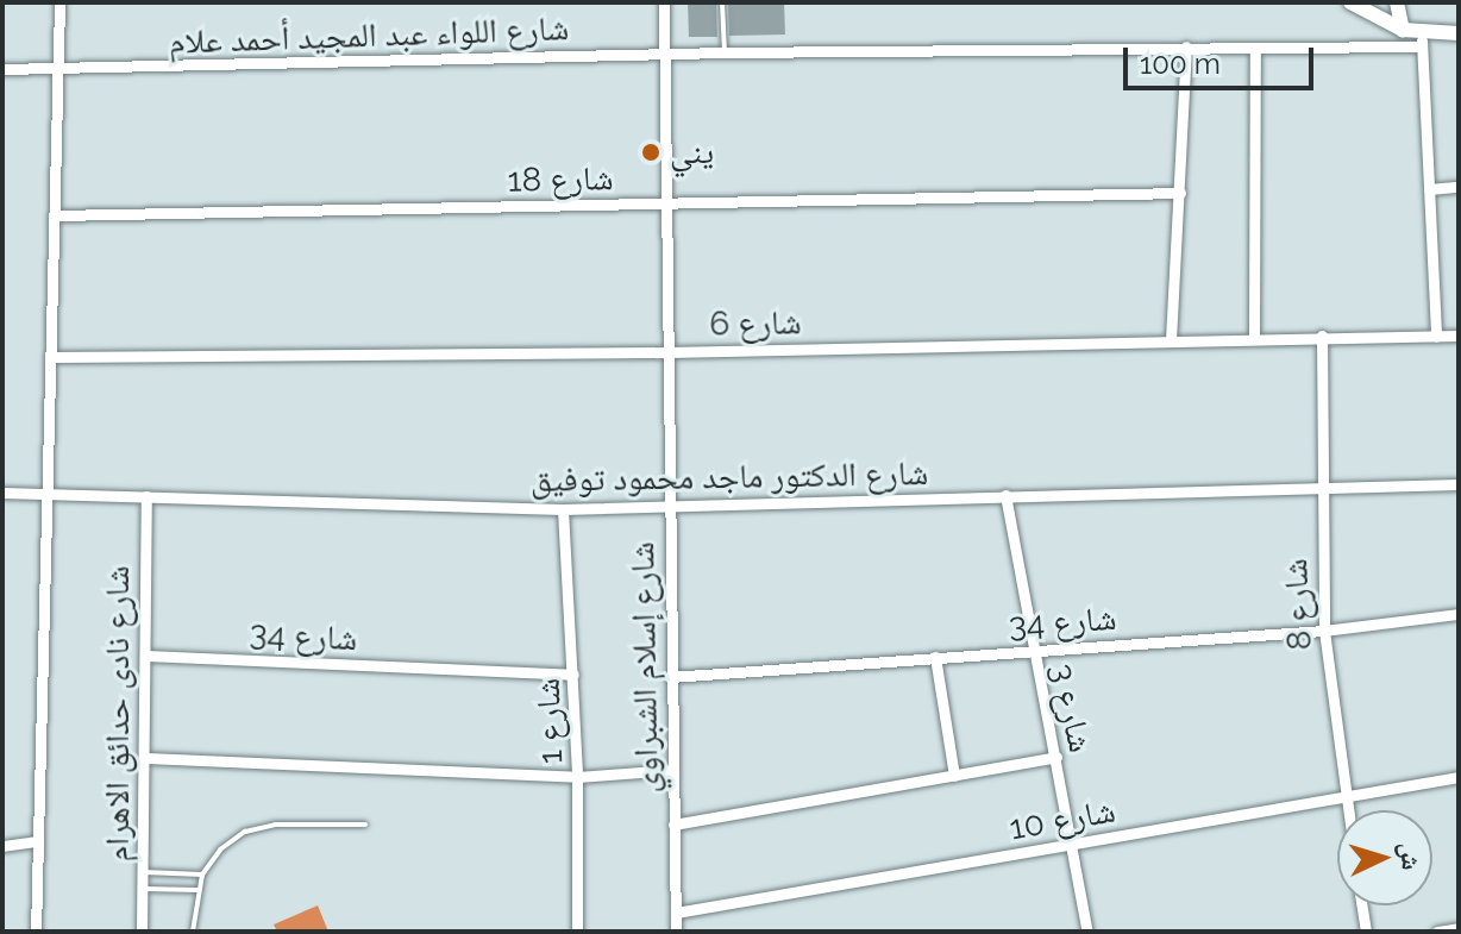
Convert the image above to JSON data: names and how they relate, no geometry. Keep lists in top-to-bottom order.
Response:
{
  "streets": {
    "street": [
      "شارع اللواء عبد المجيد أحمد علام",
      "شارع 18",
      "شارع 6",
      "شارع الدكتور ماجد محمود توفيق",
      "شارع 8",
      "شارع 34",
      "شارع إسلام الشبراوي",
      "شارع 3",
      "شارع نادى حدائق الاهرام",
      "شارع 1",
      "شارع 10"
    ]
  },
  "crossings": [
    ["شارع اللواء عبد المجيد أحمد علام", "شارع إسلام الشبراوي"],
    ["شارع 18", "شارع إسلام الشبراوي"],
    ["شارع 6", "شارع 8"],
    ["شارع 6", "شارع إسلام الشبراوي"],
    ["شارع الدكتور ماجد محمود توفيق", "شارع 8"],
    ["شارع الدكتور ماجد محمود توفيق", "شارع إسلام الشبراوي"],
    ["شارع الدكتور ماجد محمود توفيق", "شارع 3"],
    ["شارع الدكتور ماجد محمود توفيق", "شارع نادى حدائق الاهرام"],
    ["شارع الدكتور ماجد محمود توفيق", "شارع 1"],
    ["شارع 8", "شارع 34"],
    ["شارع 8", "شارع 10"],
    ["شارع 34", "شارع إسلام الشبراوي"],
    ["شارع 34", "شارع 3"],
    ["شارع 34", "شارع نادى حدائق الاهرام"],
    ["شارع 34", "شارع 1"],
    ["شارع إسلام الشبراوي", "شارع 10"],
    ["شارع 3", "شارع 10"]
  ],
  "places": ["يني"],
  "scale_bar": "100 m",
  "north": "right"
}
